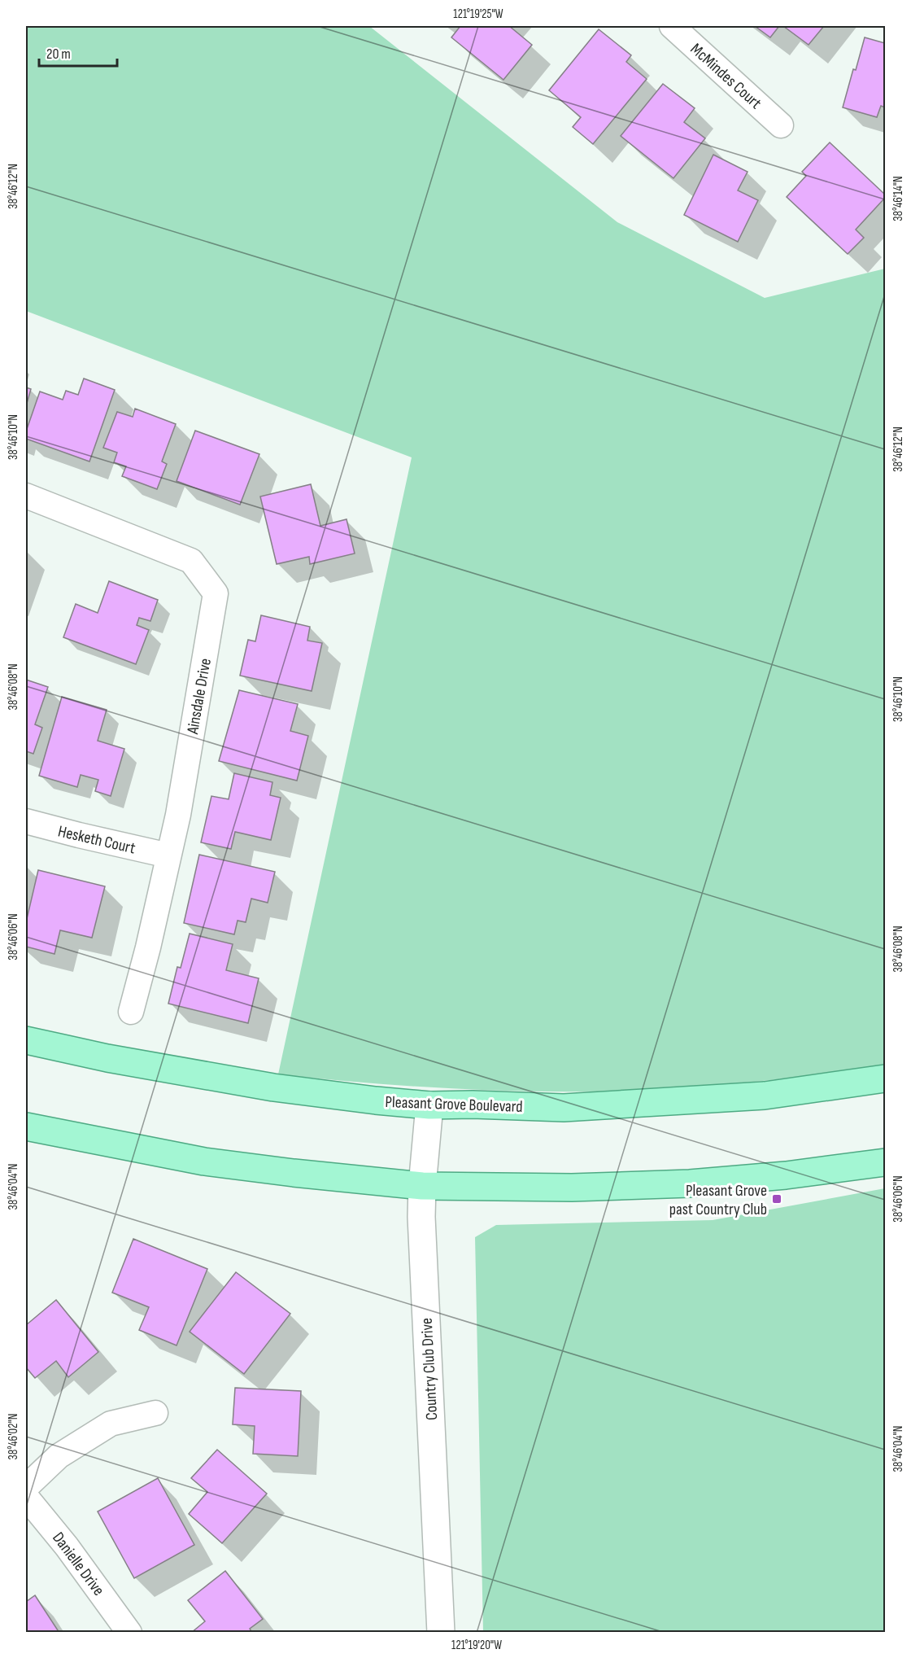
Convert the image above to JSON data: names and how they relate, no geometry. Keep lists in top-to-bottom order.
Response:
{
  "streets": {
    "main road": ["Pleasant Grove Boulevard"],
    "street": [
      "McMindes Court",
      "Ainsdale Drive",
      "Hesketh Court",
      "Country Club Drive",
      "Danielle Drive"
    ]
  },
  "crossings": [
    ["Ainsdale Drive", "Hesketh Court"],
    ["Pleasant Grove Boulevard", "Country Club Drive"]
  ],
  "places": {
    "transit": ["Pleasant Grove past Country Club"]
  },
  "scale_bar": "20 m",
  "coordinates": [
    "121°19'25\"W",
    "38°46'12\"N",
    "38°46'14\"N",
    "38°46'10\"N",
    "38°46'08\"N",
    "38°46'06\"N",
    "38°46'04\"N",
    "38°46'02\"N",
    "121°19'20\"W"
  ]
}
